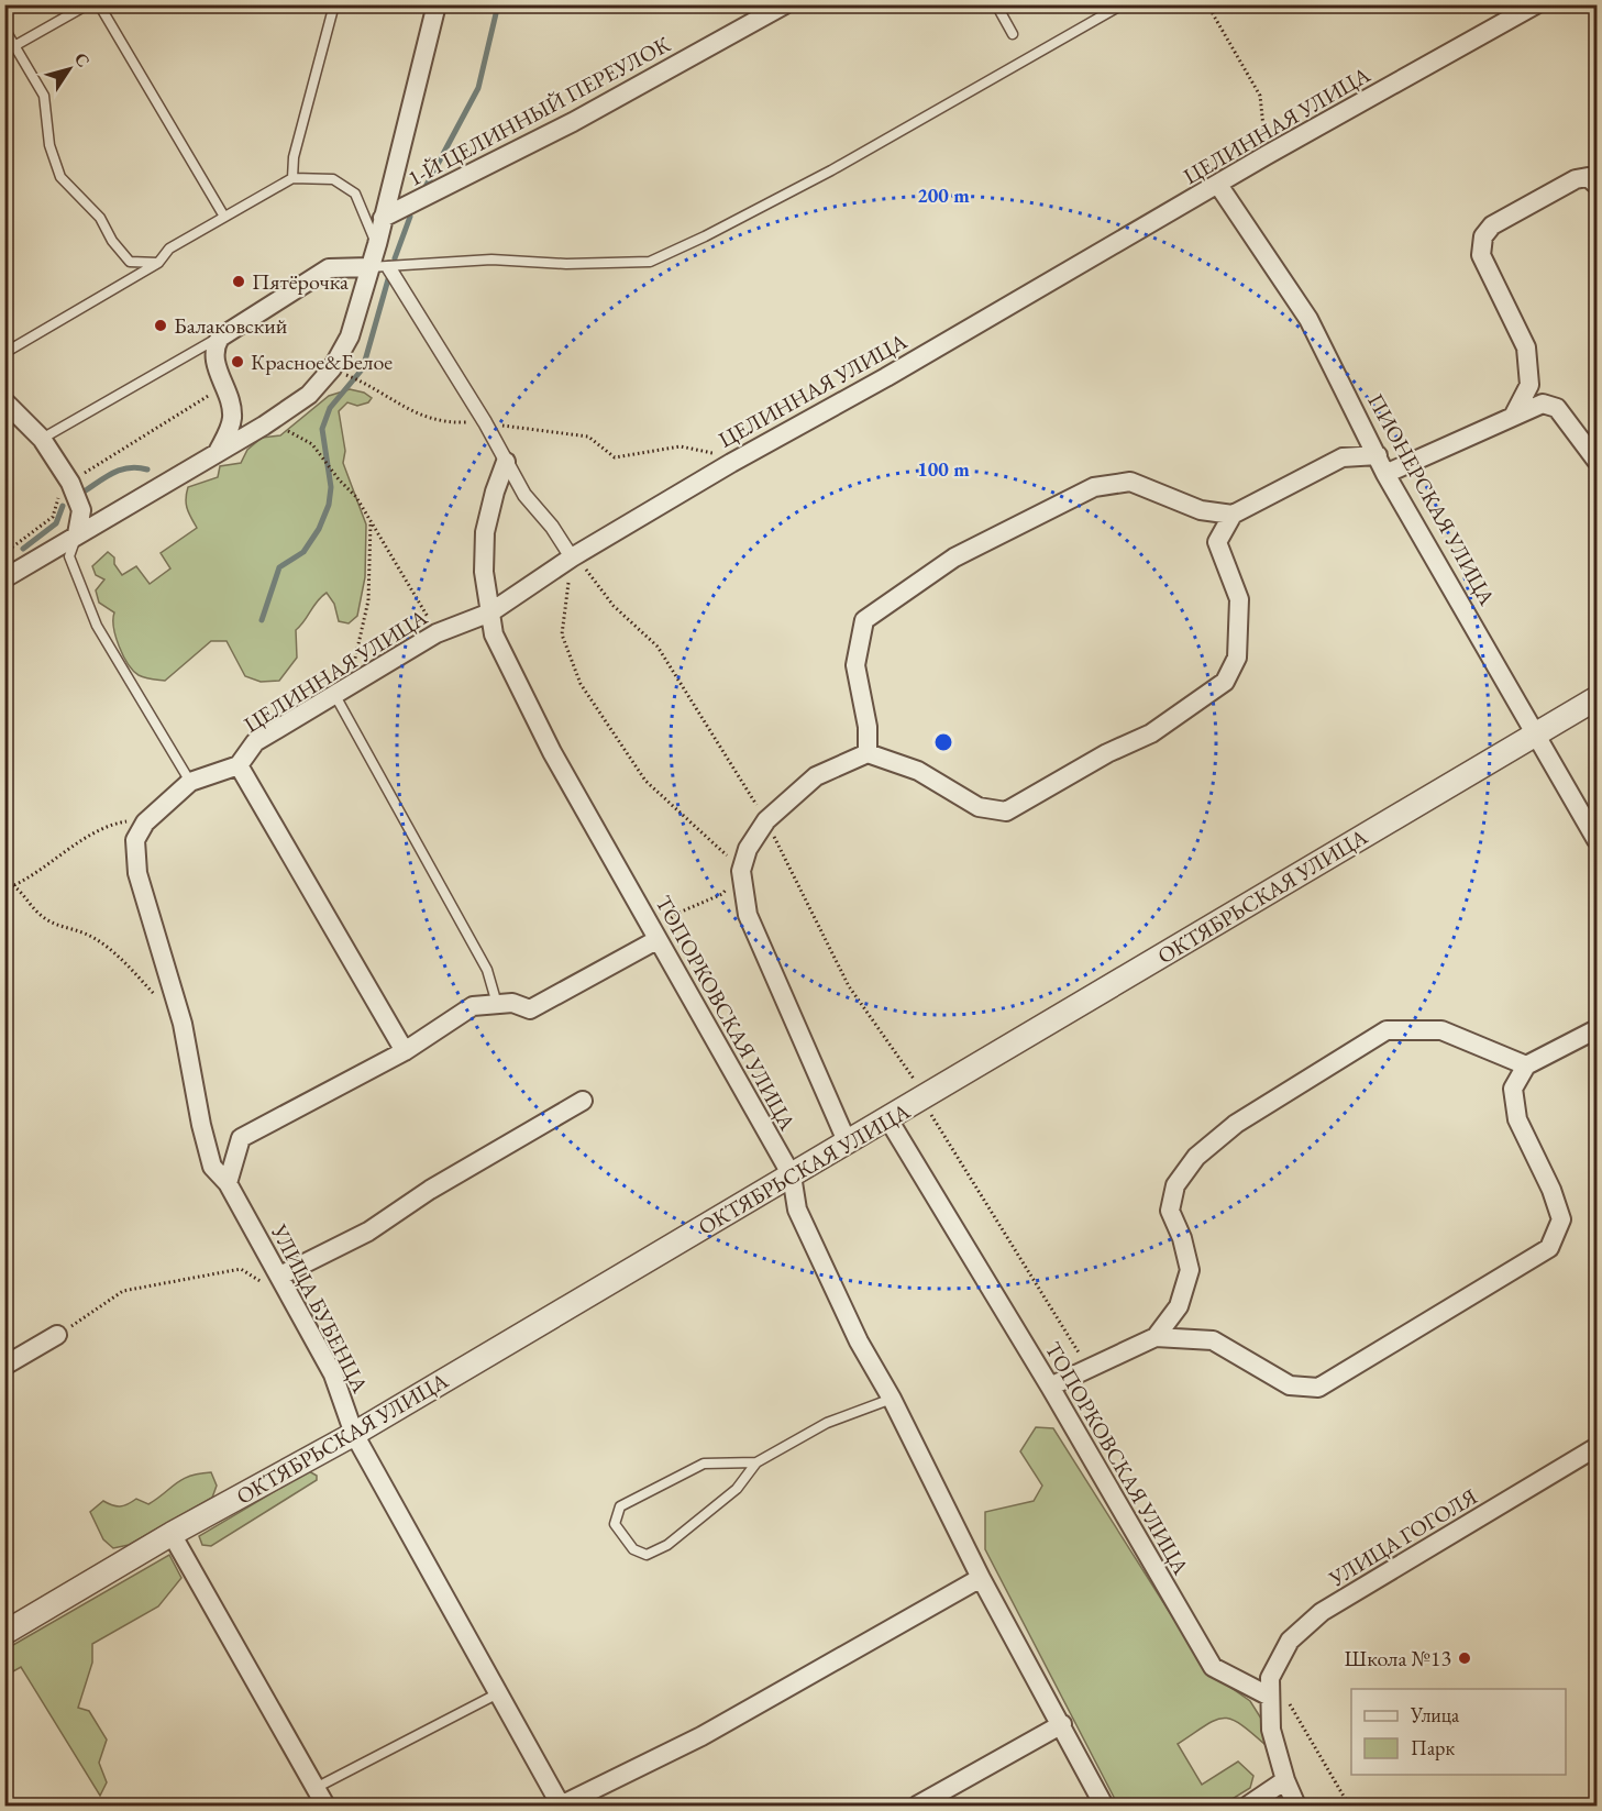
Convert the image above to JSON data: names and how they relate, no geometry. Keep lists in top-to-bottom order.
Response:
{
  "streets": {
    "street": [
      "1-Й ЦЕЛИННЫЙ ПЕРЕУЛОК",
      "ЦЕЛИННАЯ УЛИЦА",
      "ПИОНЕРСКАЯ УЛИЦА",
      "ОКТЯБРЬСКАЯ УЛИЦА",
      "ТОПОРКОВСКАЯ УЛИЦА",
      "УЛИЦА БУБЕНЦА",
      "УЛИЦА ГОГОЛЯ"
    ]
  },
  "crossings": [
    ["ЦЕЛИННАЯ УЛИЦА", "ПИОНЕРСКАЯ УЛИЦА"],
    ["ЦЕЛИННАЯ УЛИЦА", "ТОПОРКОВСКАЯ УЛИЦА"],
    ["ЦЕЛИННАЯ УЛИЦА", "УЛИЦА БУБЕНЦА"],
    ["ПИОНЕРСКАЯ УЛИЦА", "ОКТЯБРЬСКАЯ УЛИЦА"],
    ["ОКТЯБРЬСКАЯ УЛИЦА", "ТОПОРКОВСКАЯ УЛИЦА"],
    ["ОКТЯБРЬСКАЯ УЛИЦА", "УЛИЦА БУБЕНЦА"],
    ["ТОПОРКОВСКАЯ УЛИЦА", "УЛИЦА ГОГОЛЯ"]
  ],
  "places": [
    "Пятёрочка",
    "Балаковский",
    "Красное&Белое",
    "Школа №13"
  ],
  "legend": ["Улица", "Парк"],
  "north": "top right",
  "rings": ["200 m", "100 m"]
}
